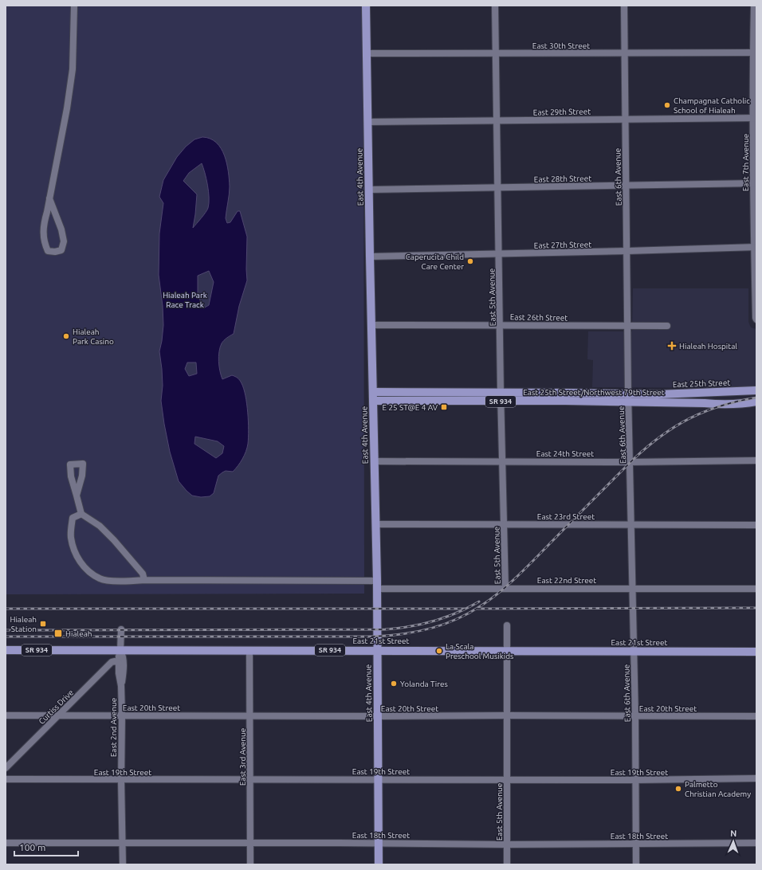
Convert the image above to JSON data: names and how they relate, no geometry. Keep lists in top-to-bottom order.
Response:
{
  "streets": {
    "main road": [
      "East 4th Avenue",
      "East 25th Street",
      "East 25th Street/Northwest 79th Street",
      "SR 934",
      "East 21st Street"
    ],
    "street": [
      "East 30th Street",
      "East 29th Street",
      "East 7th Avenue",
      "East 6th Avenue",
      "East 28th Street",
      "East 27th Street",
      "East 5th Avenue",
      "East 26th Street",
      "East 24th Street",
      "East 23rd Street",
      "East 22nd Street",
      "Curtiss Drive",
      "East 20th Street",
      "East 2nd Avenue",
      "East 3rd Avenue",
      "East 19th Street",
      "East 18th Street"
    ]
  },
  "crossings": [
    ["East 30th Street", "East 7th Avenue"],
    ["East 30th Street", "East 4th Avenue"],
    ["East 30th Street", "East 6th Avenue"],
    ["East 30th Street", "East 5th Avenue"],
    ["East 29th Street", "East 7th Avenue"],
    ["East 29th Street", "East 4th Avenue"],
    ["East 29th Street", "East 6th Avenue"],
    ["East 29th Street", "East 5th Avenue"],
    ["East 7th Avenue", "East 28th Street"],
    ["East 7th Avenue", "East 27th Street"],
    ["East 4th Avenue", "East 28th Street"],
    ["East 4th Avenue", "East 27th Street"],
    ["East 4th Avenue", "East 26th Street"],
    ["East 4th Avenue", "East 25th Street/Northwest 79th Street"],
    ["East 4th Avenue", "East 24th Street"],
    ["East 4th Avenue", "East 23rd Street"],
    ["East 4th Avenue", "East 22nd Street"],
    ["East 4th Avenue", "East 21st Street"],
    ["East 4th Avenue", "East 20th Street"],
    ["East 4th Avenue", "East 19th Street"],
    ["East 4th Avenue", "East 18th Street"],
    ["East 6th Avenue", "East 28th Street"],
    ["East 6th Avenue", "East 27th Street"],
    ["East 6th Avenue", "East 26th Street"],
    ["East 6th Avenue", "East 25th Street"],
    ["East 6th Avenue", "East 25th Street/Northwest 79th Street"],
    ["East 6th Avenue", "East 24th Street"],
    ["East 6th Avenue", "East 23rd Street"],
    ["East 6th Avenue", "East 22nd Street"],
    ["East 6th Avenue", "East 21st Street"],
    ["East 6th Avenue", "East 20th Street"],
    ["East 6th Avenue", "East 19th Street"],
    ["East 6th Avenue", "East 18th Street"],
    ["East 28th Street", "East 5th Avenue"],
    ["East 27th Street", "East 5th Avenue"],
    ["East 5th Avenue", "East 26th Street"],
    ["East 5th Avenue", "East 25th Street/Northwest 79th Street"],
    ["East 5th Avenue", "East 24th Street"],
    ["East 5th Avenue", "East 23rd Street"],
    ["East 5th Avenue", "East 22nd Street"],
    ["East 5th Avenue", "East 21st Street"],
    ["East 5th Avenue", "East 20th Street"],
    ["East 5th Avenue", "East 19th Street"],
    ["East 5th Avenue", "East 18th Street"],
    ["East 25th Street", "East 25th Street/Northwest 79th Street"],
    ["East 21st Street", "East 2nd Avenue"],
    ["East 21st Street", "East 3rd Avenue"],
    ["Curtiss Drive", "East 20th Street"],
    ["Curtiss Drive", "East 2nd Avenue"],
    ["East 20th Street", "East 2nd Avenue"],
    ["East 20th Street", "East 3rd Avenue"],
    ["East 2nd Avenue", "East 19th Street"],
    ["East 2nd Avenue", "East 18th Street"],
    ["East 3rd Avenue", "East 19th Street"],
    ["East 3rd Avenue", "East 18th Street"]
  ],
  "parks": ["Hialeah Park Race Track"],
  "places": {
    "other": [
      "Champagnat Catholic School of Hialeah",
      "Caperucita Child Care Center",
      "Hialeah Park Casino",
      "La Scala Preschool Musikids",
      "Yolanda Tires",
      "Palmetto Christian Academy"
    ],
    "health": ["Hialeah Hospital"],
    "transit": ["E 25 ST@E 4 AV", "Hialeah Station", "Hialeah"]
  },
  "scale_bar": "100 m",
  "north": "top"
}
